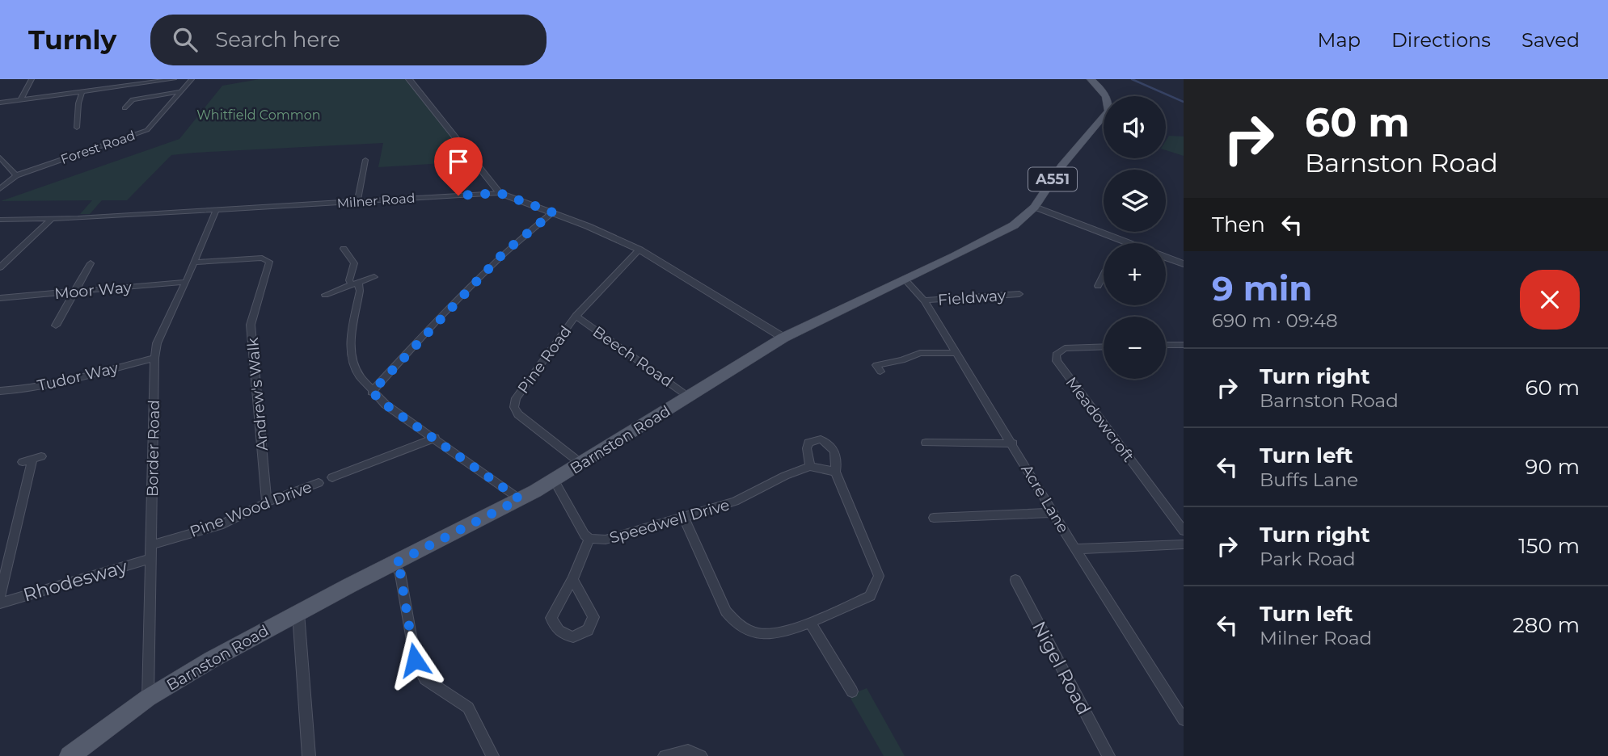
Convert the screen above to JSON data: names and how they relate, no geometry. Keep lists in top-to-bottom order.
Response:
{
  "streets": {
    "main road": ["A551", "Barnston Road"],
    "street": [
      "Forest Road",
      "Milner Road",
      "Moor Way",
      "Fieldway",
      "Beech Road",
      "Pine Road",
      "Tudor Way",
      "Andrew's Walk",
      "Meadowcroft",
      "Border Road",
      "Acre Lane",
      "Pine Wood Drive",
      "Speedwell Drive",
      "Rhodesway",
      "Nigel Road"
    ]
  },
  "crossings": [
    ["Milner Road", "Pine Road"],
    ["Milner Road", "Barnston Road"],
    ["Milner Road", "Border Road"],
    ["Moor Way", "Border Road"],
    ["Fieldway", "Acre Lane"],
    ["Beech Road", "Pine Road"],
    ["Beech Road", "Barnston Road"],
    ["Pine Road", "Barnston Road"],
    ["Tudor Way", "Border Road"],
    ["Andrew's Walk", "Border Road"],
    ["Andrew's Walk", "Pine Wood Drive"],
    ["Barnston Road", "Border Road"],
    ["Barnston Road", "Acre Lane"],
    ["Barnston Road", "Speedwell Drive"],
    ["Border Road", "Pine Wood Drive"],
    ["Border Road", "Rhodesway"]
  ],
  "parks": ["Whitfield Common"],
  "page": {
    "header": "Turnly",
    "search": "Search here",
    "nav": ["Map", "Directions", "Saved"],
    "turn": ["60 m", "Barnston Road"],
    "map_buttons": ["+", "−"],
    "then": "Then",
    "heading": ["9 min", "690 m · 09:48"],
    "list": [
      {
        "name": "Turn right",
        "note": "Barnston Road",
        "value": "60 m"
      },
      {
        "name": "Turn left",
        "note": "Buffs Lane",
        "value": "90 m"
      },
      {
        "name": "Turn right",
        "note": "Park Road",
        "value": "150 m"
      },
      {
        "name": "Turn left",
        "note": "Milner Road",
        "value": "280 m"
      }
    ]
  }
}
